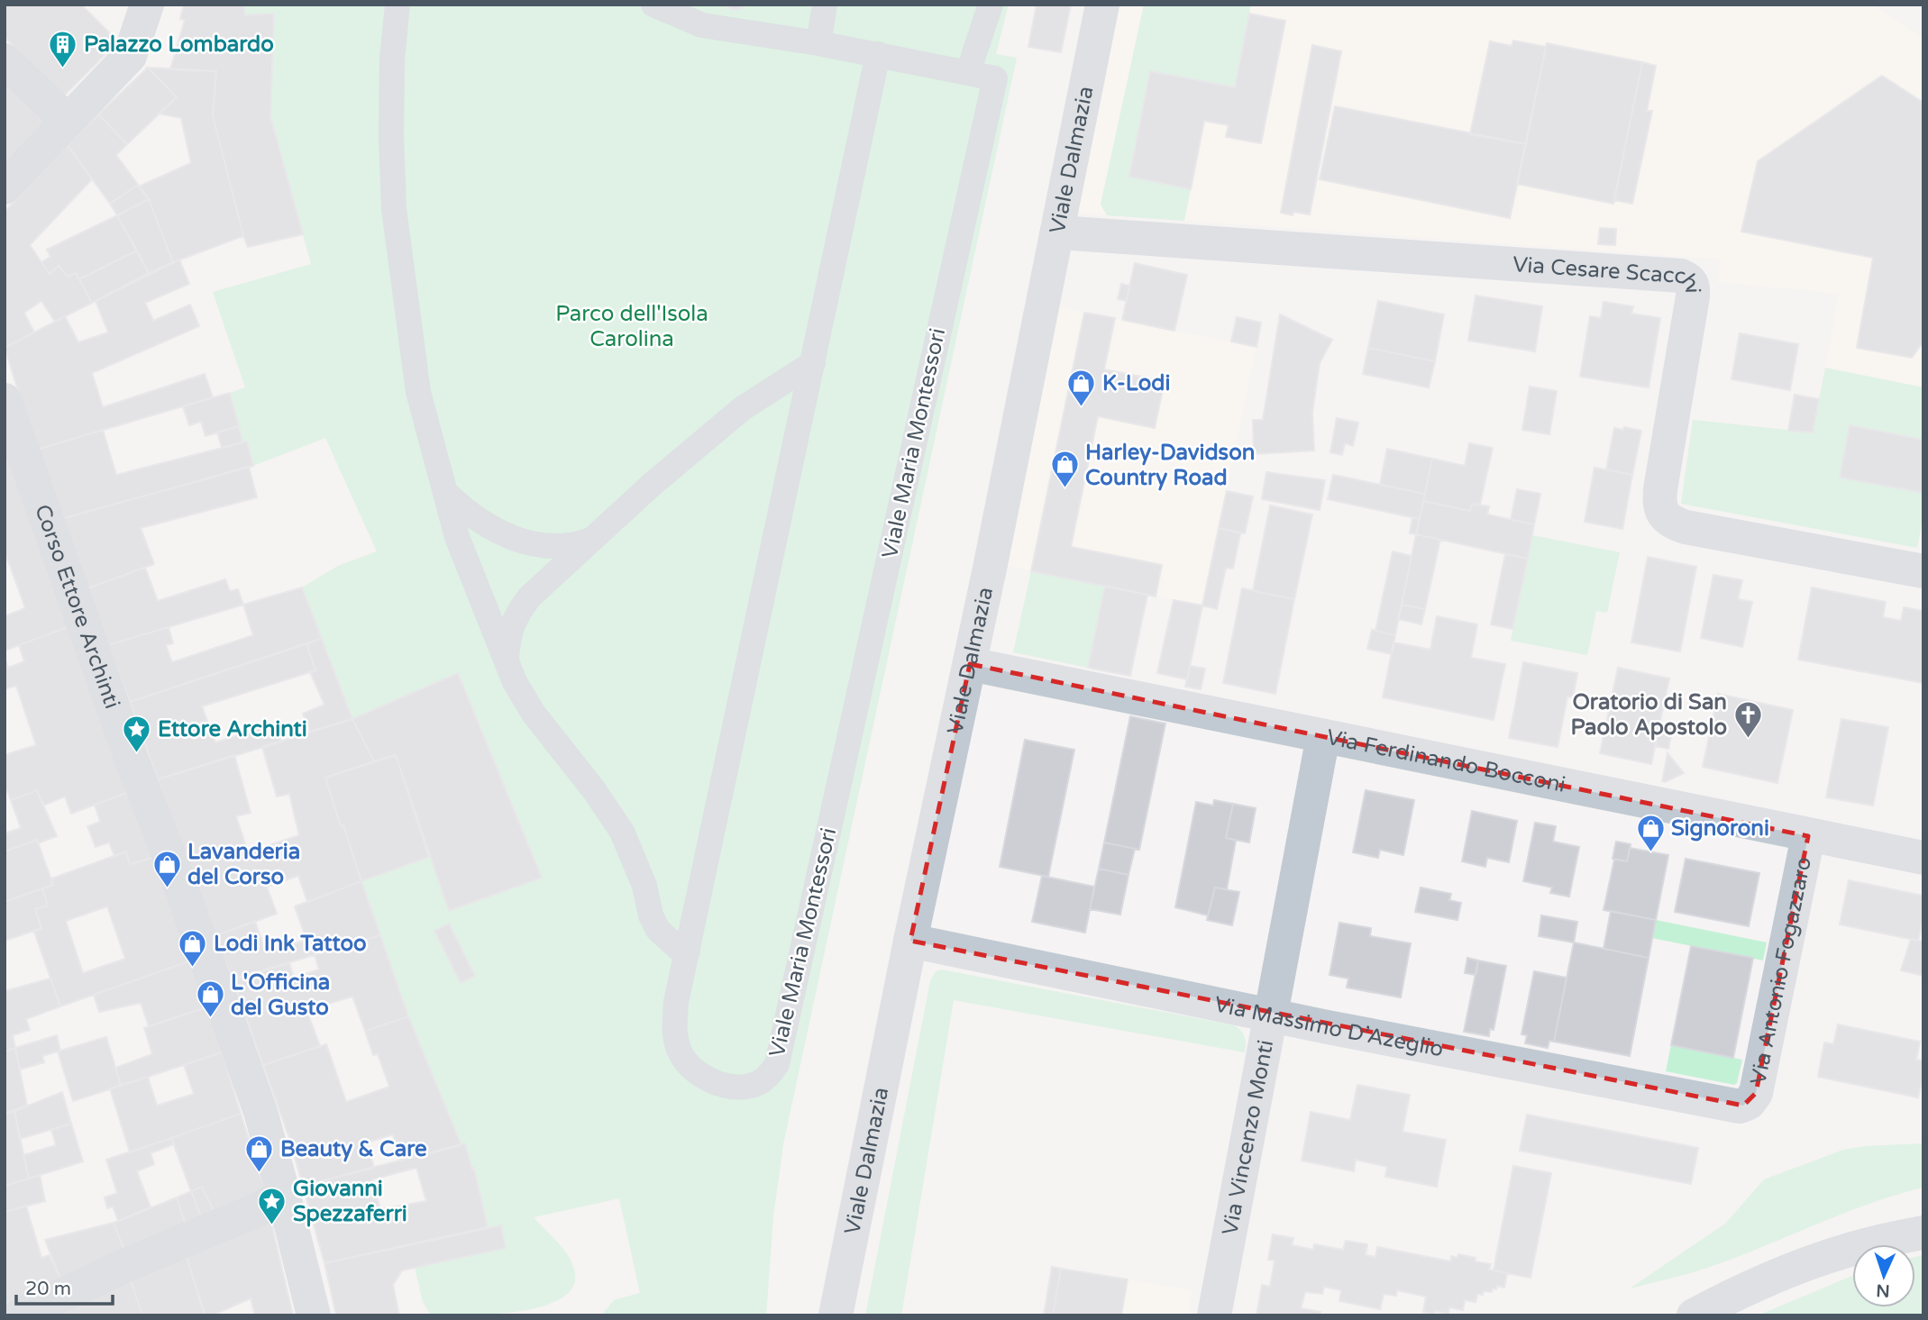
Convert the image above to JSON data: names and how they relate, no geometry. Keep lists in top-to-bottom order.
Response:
{
  "streets": {
    "street": [
      "Viale Dalmazia",
      "Via Cesare Scacchi",
      "Viale Maria Montessori",
      "Corso Ettore Archinti",
      "Via Ferdinando Bocconi",
      "Via Antonio Fogazzaro",
      "Via Massimo D’Azeglio",
      "Via Vincenzo Monti"
    ]
  },
  "crossings": [
    ["Viale Dalmazia", "Via Cesare Scacchi"],
    ["Viale Dalmazia", "Via Ferdinando Bocconi"],
    ["Viale Dalmazia", "Via Massimo D’Azeglio"],
    ["Via Ferdinando Bocconi", "Via Antonio Fogazzaro"],
    ["Via Ferdinando Bocconi", "Via Vincenzo Monti"],
    ["Via Antonio Fogazzaro", "Via Massimo D’Azeglio"],
    ["Via Massimo D’Azeglio", "Via Vincenzo Monti"]
  ],
  "parks": ["Parco dell'Isola Carolina"],
  "places": {
    "building": ["Palazzo Lombardo"],
    "shop": [
      "K-Lodi",
      "Harley-Davidson Country Road",
      "Signoroni",
      "Lavanderia del Corso",
      "Lodi Ink Tattoo",
      "L'Officina del Gusto",
      "Beauty & Care"
    ],
    "church": ["Oratorio di San Paolo Apostolo"],
    "place": ["Ettore Archinti", "Giovanni Spezzaferri"]
  },
  "scale_bar": "20 m",
  "north": "bottom"
}
